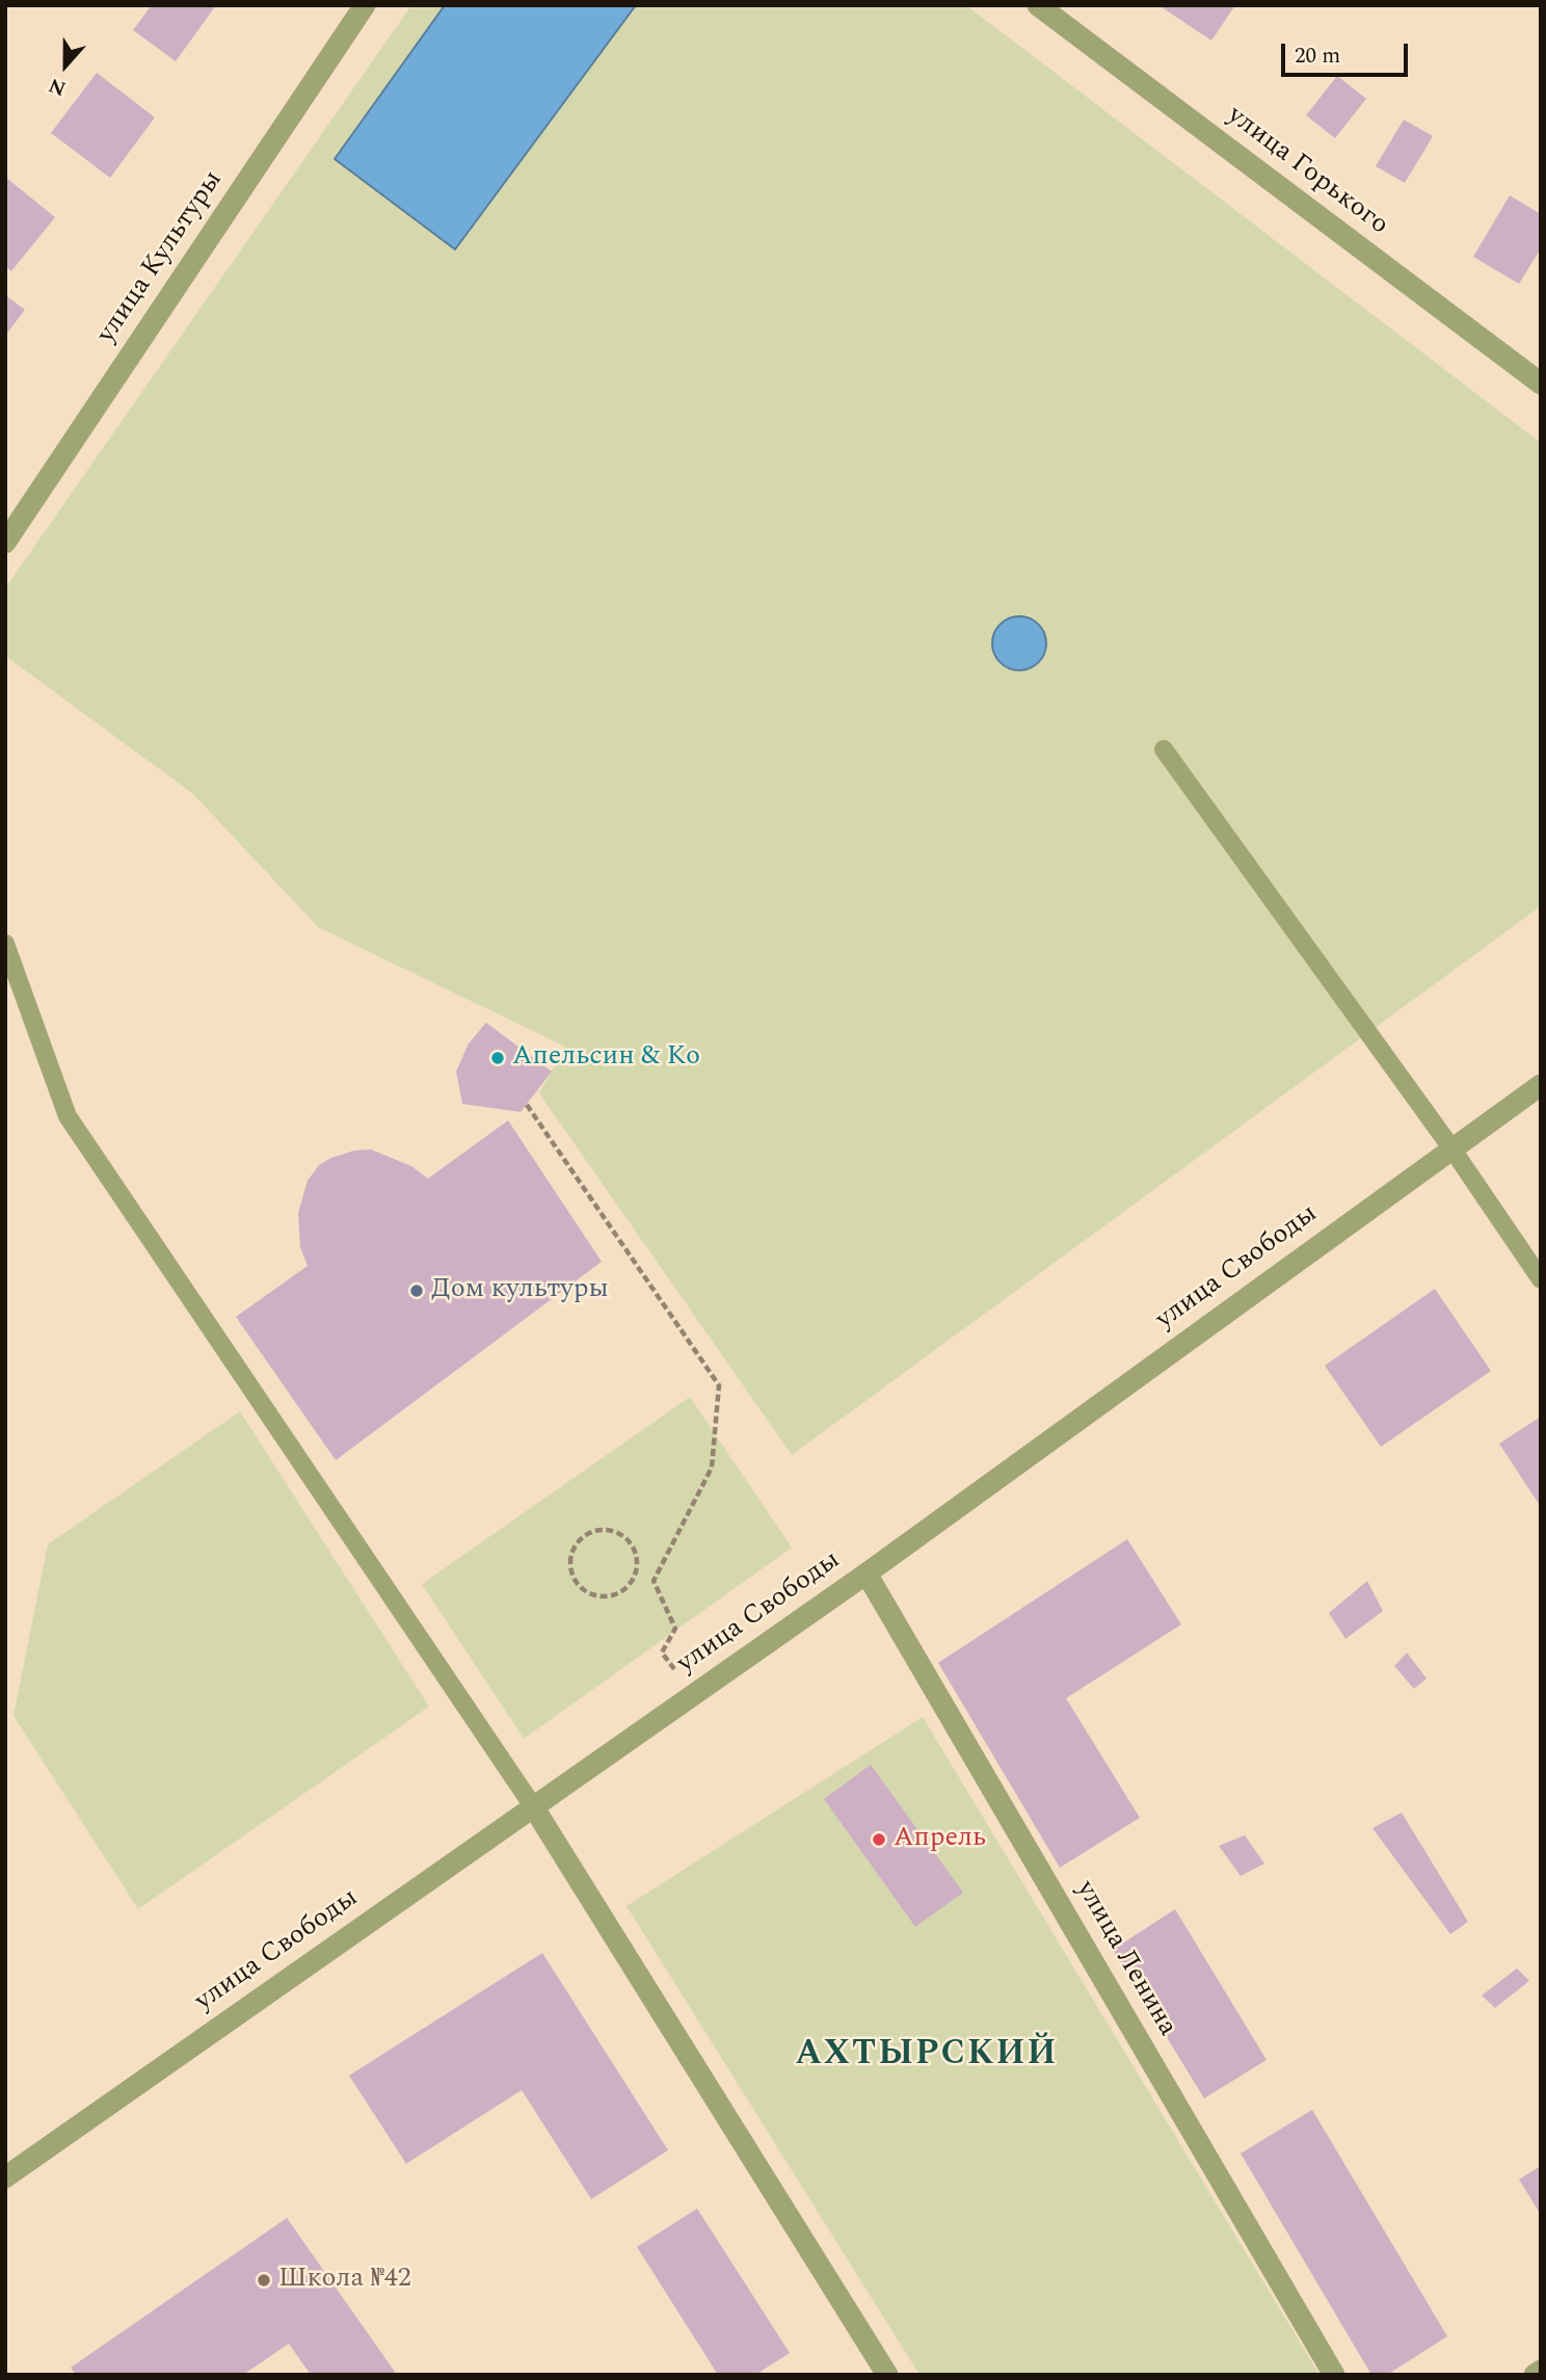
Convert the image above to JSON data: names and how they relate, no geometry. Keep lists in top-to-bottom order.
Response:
{
  "streets": {
    "street": [
      "улица Горького",
      "улица Культуры",
      "улица Свободы",
      "улица Ленина"
    ]
  },
  "crossings": [
    ["улица Свободы", "улица Ленина"]
  ],
  "districts": ["АХТЫРСКИЙ"],
  "places": [
    "Апельсин & Ко",
    "Дом культуры",
    "Апрель",
    "Школа №42"
  ],
  "scale_bar": "20 m",
  "north": "bottom"
}
